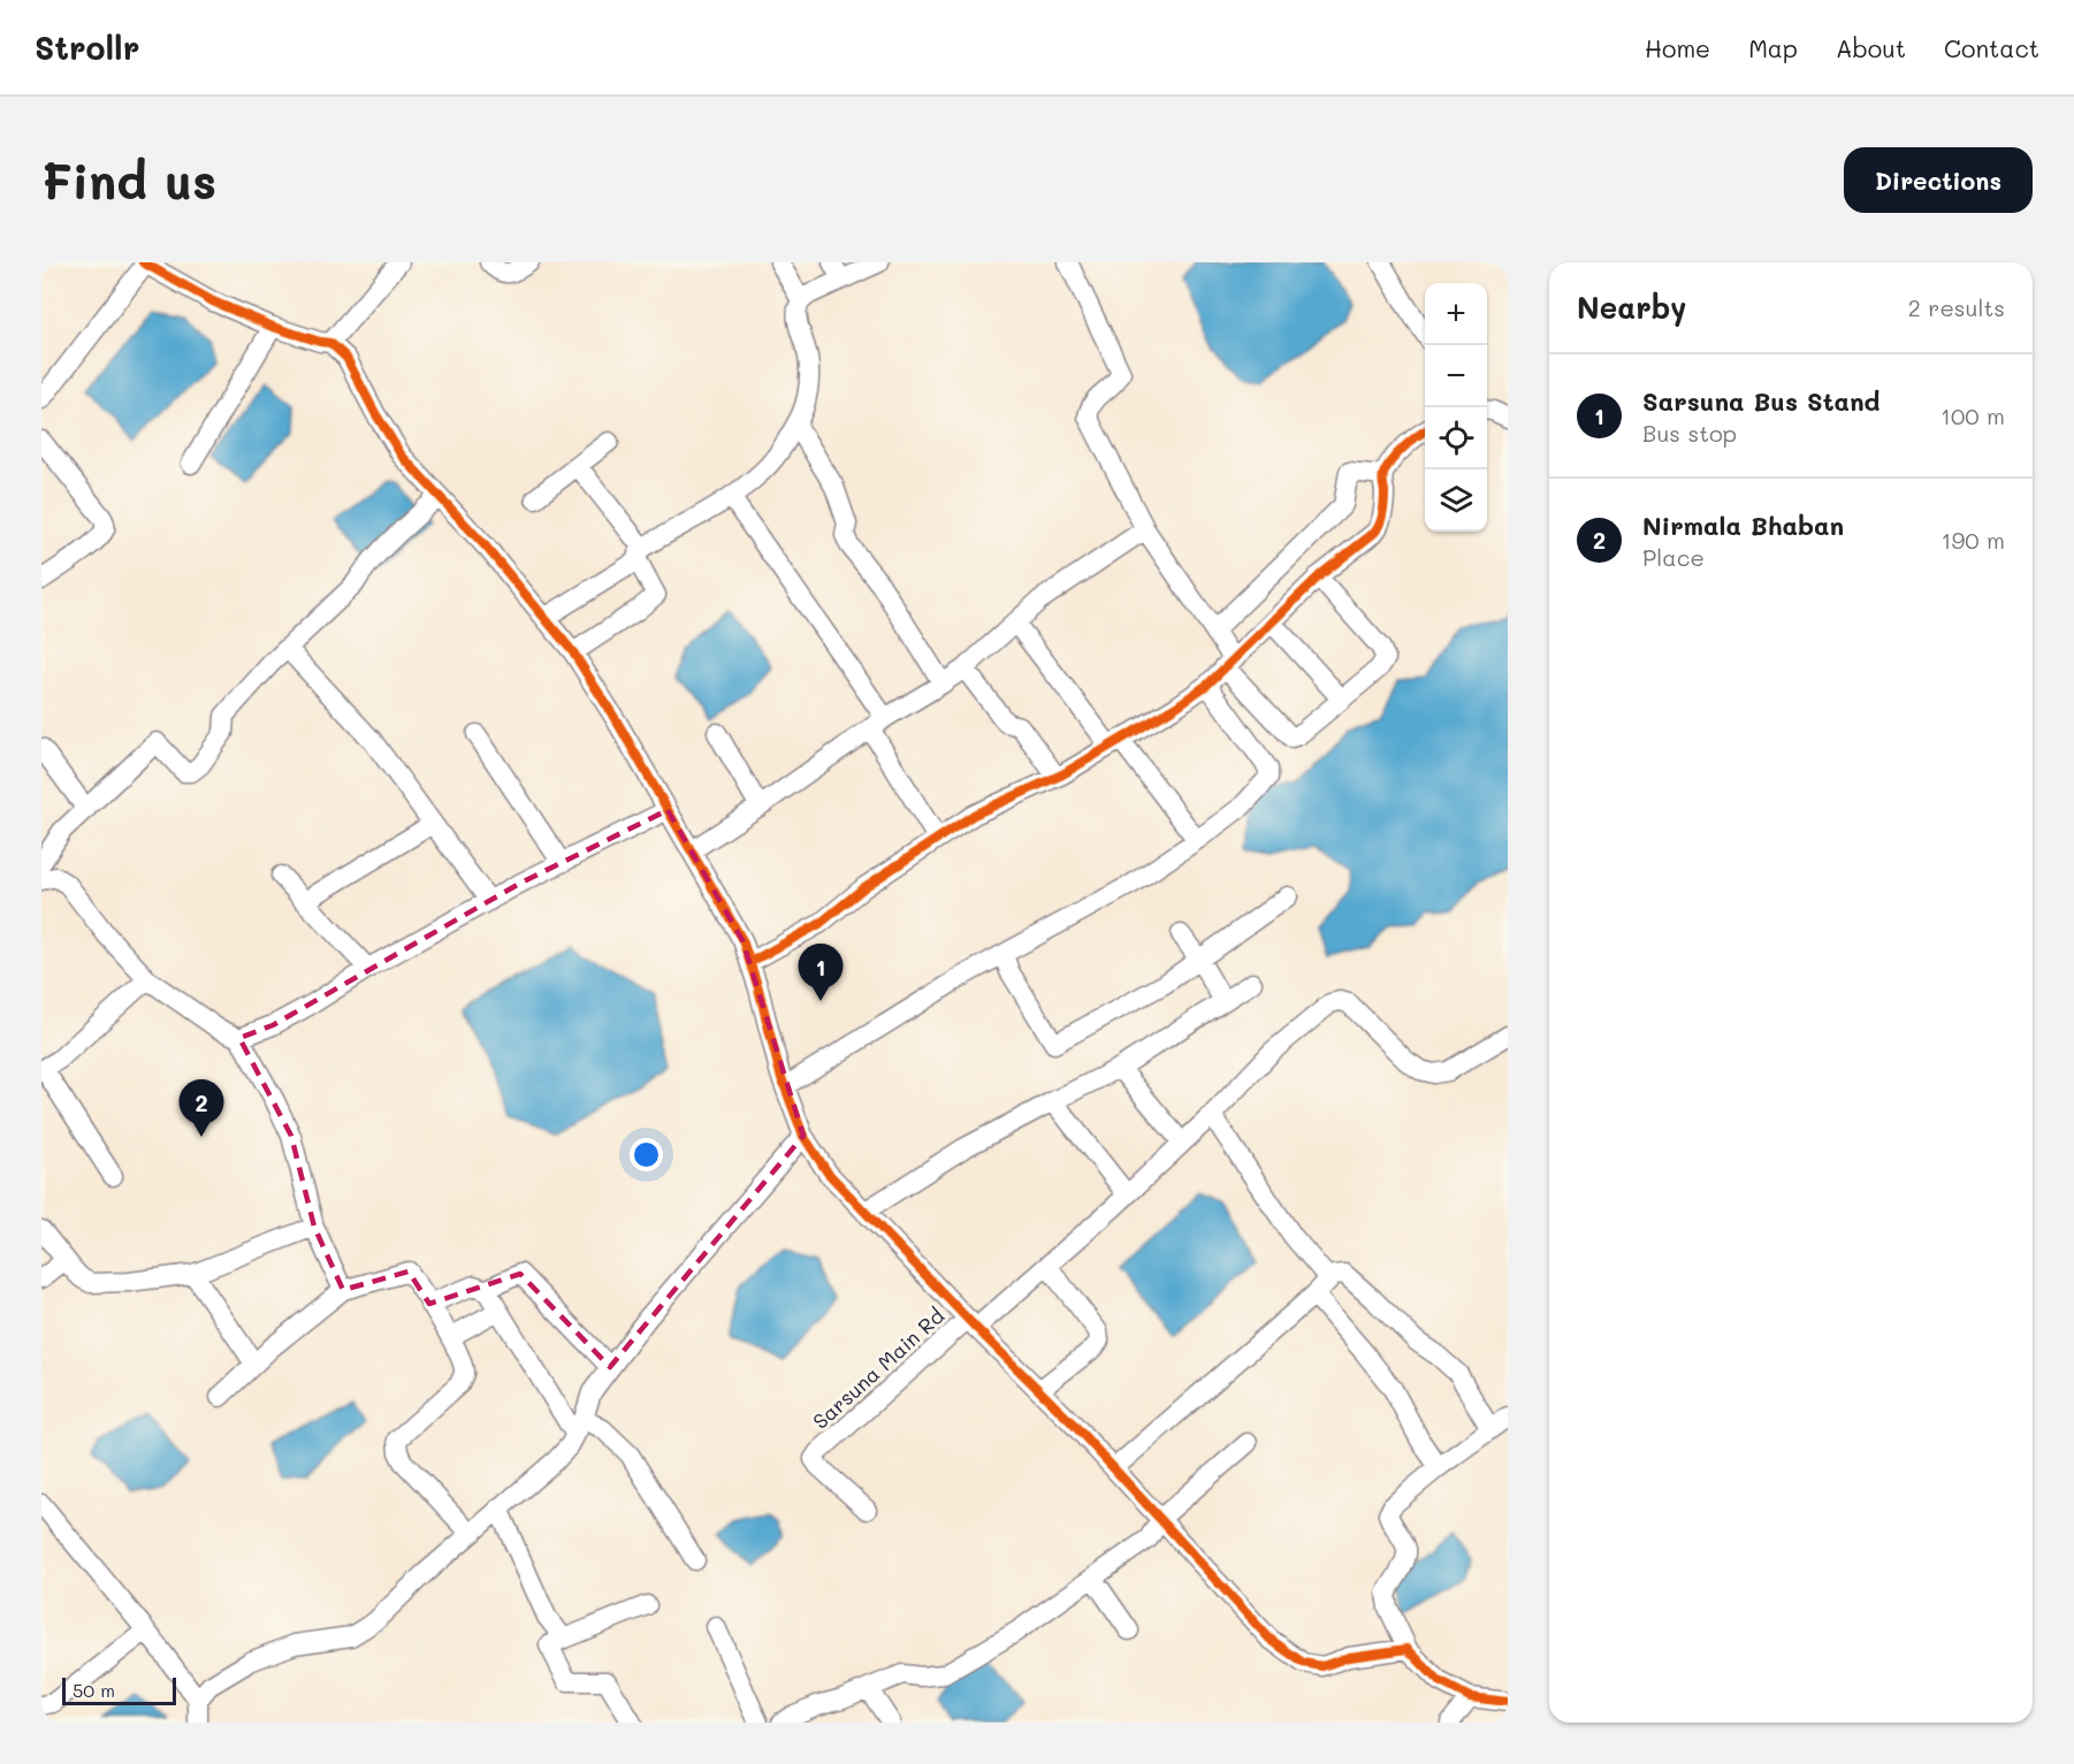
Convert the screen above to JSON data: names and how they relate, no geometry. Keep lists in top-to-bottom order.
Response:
{
  "streets": {
    "street": ["Sarsuna Main Rd"]
  },
  "scale_bar": "50 m",
  "page": {
    "header": "Strollr",
    "nav": [
      "Home",
      "Map",
      "About",
      "Contact"
    ],
    "buttons": "Directions",
    "title": "Find us",
    "heading": ["Nearby", "2 results"],
    "map_buttons": ["+", "−"],
    "list": [
      {
        "mark": "1",
        "name": "Sarsuna Bus Stand",
        "note": "Bus stop",
        "value": "100 m"
      },
      {
        "mark": "2",
        "name": "Nirmala Bhaban",
        "note": "Place",
        "value": "190 m"
      }
    ],
    "pins": ["1", "2"],
    "scale": "50 m"
  }
}
